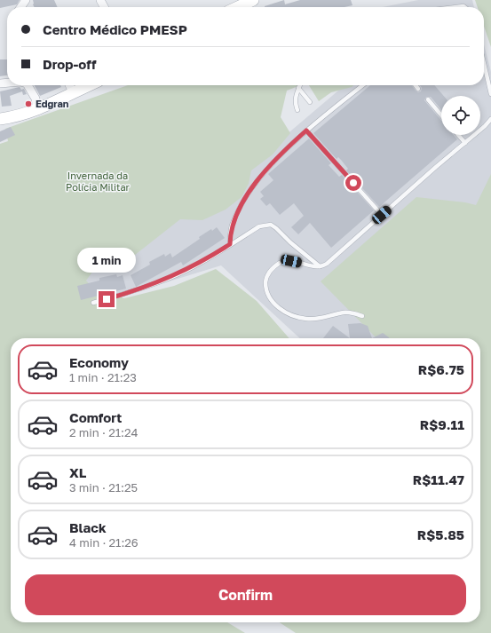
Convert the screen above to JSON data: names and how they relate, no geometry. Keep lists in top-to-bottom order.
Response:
{
  "parks": ["Invernada da Polícia Militar"],
  "places": ["Edgran"],
  "page": {
    "banner": ["Centro Médico PMESP", "Drop-off"],
    "bubble": "1 min",
    "list": [
      {
        "name": "Economy",
        "note": "1 min · 21:23",
        "value": "R$6.75"
      },
      {
        "name": "Comfort",
        "note": "2 min · 21:24",
        "value": "R$9.11"
      },
      {
        "name": "XL",
        "note": "3 min · 21:25",
        "value": "R$11.47"
      },
      {
        "name": "Black",
        "note": "4 min · 21:26",
        "value": "R$5.85"
      }
    ],
    "buttons": "Confirm"
  }
}
